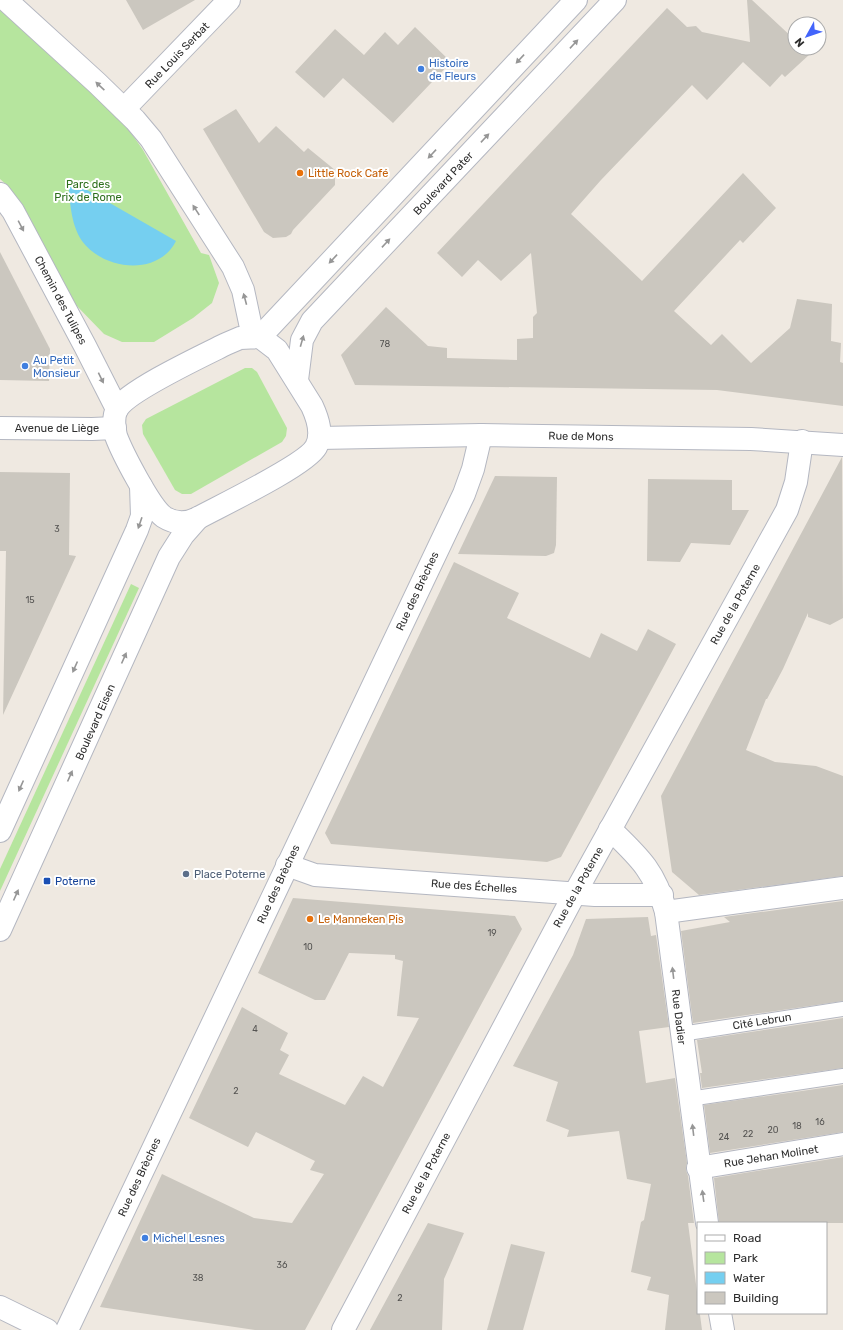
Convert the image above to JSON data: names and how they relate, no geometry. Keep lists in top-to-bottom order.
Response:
{
  "streets": {
    "street": [
      "Rue Louis Serbat",
      "Boulevard Pater",
      "Chemin des Tulipes",
      "Avenue de Liège",
      "Rue de Mons",
      "Rue des Brèches",
      "Rue de la Poterne",
      "Boulevard Eisen",
      "Rue des Échelles",
      "Rue Dadier",
      "Rue Jehan Molinet"
    ],
    "lane": ["Cité Lebrun"]
  },
  "crossings": [
    ["Chemin des Tulipes", "Avenue de Liège"],
    ["Chemin des Tulipes", "Boulevard Eisen"],
    ["Rue de Mons", "Rue des Brèches"],
    ["Rue de Mons", "Rue de la Poterne"],
    ["Rue des Brèches", "Rue des Échelles"],
    ["Rue de la Poterne", "Rue des Échelles"],
    ["Rue de la Poterne", "Rue Dadier"],
    ["Rue des Échelles", "Rue Dadier"],
    ["Rue Dadier", "Cité Lebrun"],
    ["Rue Dadier", "Rue Jehan Molinet"]
  ],
  "one_way": ["Rue Dadier"],
  "parks": ["Parc des Prix de Rome"],
  "places": {
    "other": [
      "Histoire de Fleurs",
      "Little Rock Café",
      "Au Petit Monsieur",
      "Place Poterne",
      "Le Manneken Pis",
      "Michel Lesnes"
    ],
    "transit": ["Poterne"]
  },
  "house_numbers": [
    "78",
    "3",
    "15",
    "19",
    "10",
    "4",
    "2",
    "16",
    "18",
    "20",
    "22",
    "24",
    "36",
    "38",
    "2"
  ],
  "legend": [
    "Road",
    "Park",
    "Water",
    "Building"
  ],
  "north": "bottom left"
}
